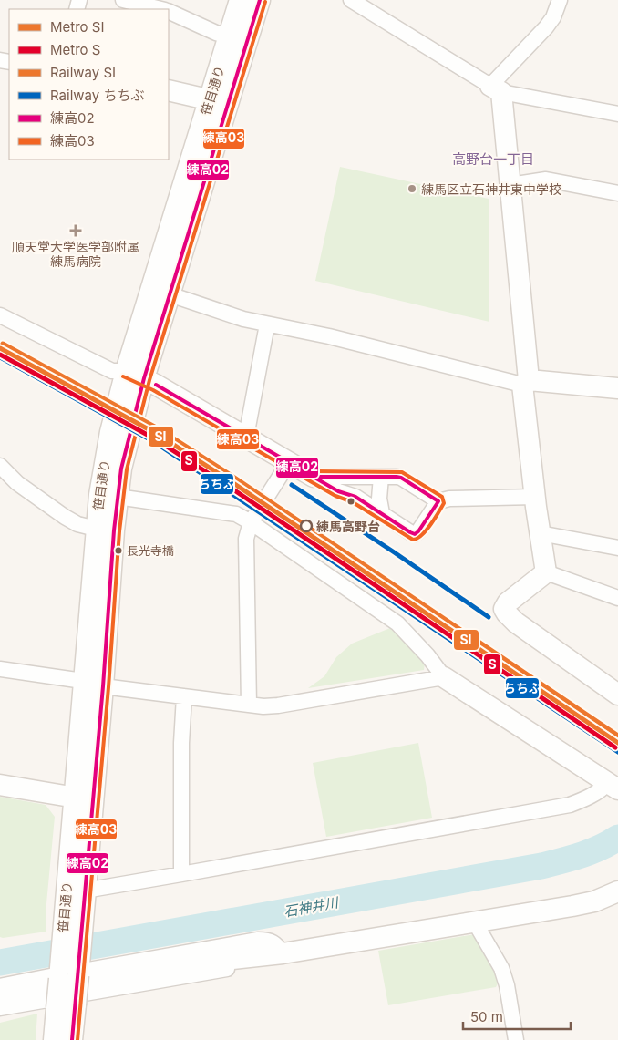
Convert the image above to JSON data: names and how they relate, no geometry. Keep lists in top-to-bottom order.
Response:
{
  "streets": {
    "main road": ["笹目通り"]
  },
  "districts": ["高野台一丁目"],
  "water": ["石神井川"],
  "places": {
    "other": ["練馬区立石神井東中学校", "練馬高野台", "長光寺橋"],
    "health": ["順天堂大学医学部附属 練馬病院"]
  },
  "lines": [
    "transit line 練高02",
    "transit line 練高03",
    "rail line SI",
    "metro line SI",
    "metro line S",
    "rail line ちちぶ"
  ],
  "legend": [
    "Metro SI",
    "Metro S",
    "Railway SI",
    "Railway ちちぶ",
    "練高02",
    "練高03"
  ],
  "scale_bar": "50 m"
}
